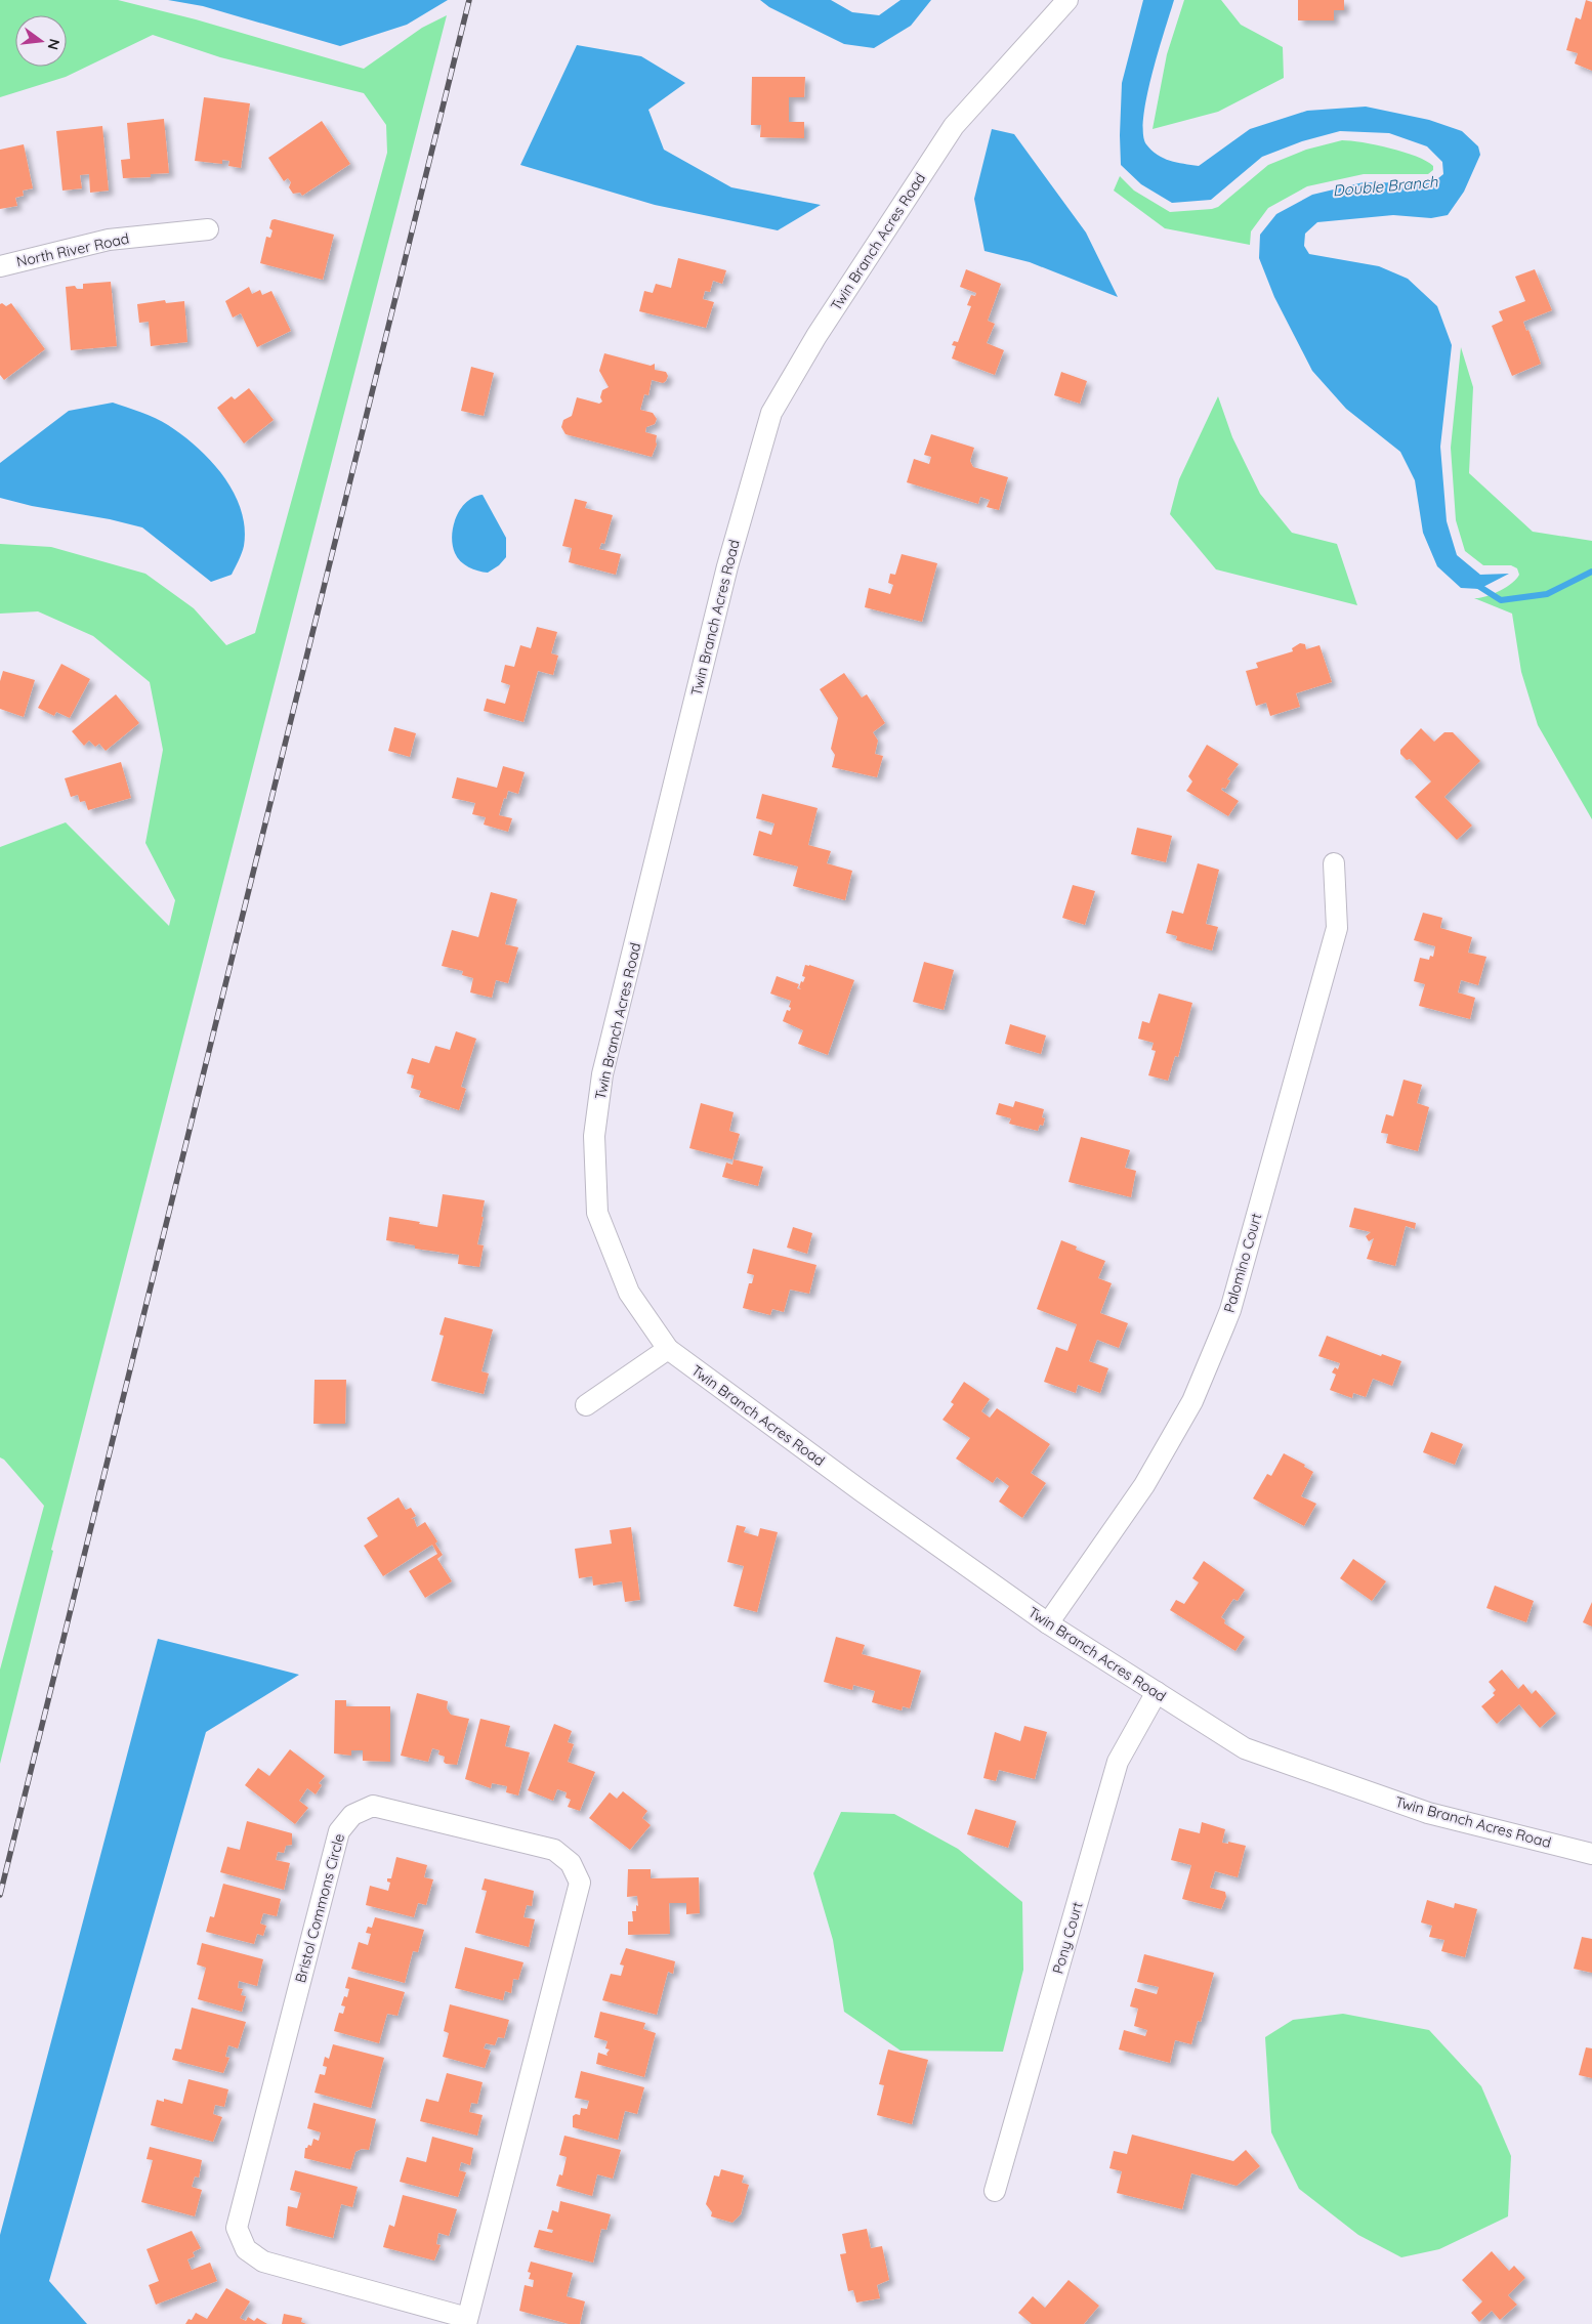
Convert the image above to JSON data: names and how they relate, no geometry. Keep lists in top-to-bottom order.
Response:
{
  "streets": {
    "street": [
      "Twin Branch Acres Road",
      "North River Road",
      "Palomino Court",
      "Bristol Commons Circle",
      "Pony Court"
    ]
  },
  "crossings": [
    ["Twin Branch Acres Road", "Palomino Court"],
    ["Twin Branch Acres Road", "Pony Court"]
  ],
  "water": ["Double Branch"],
  "north": "right"
}
